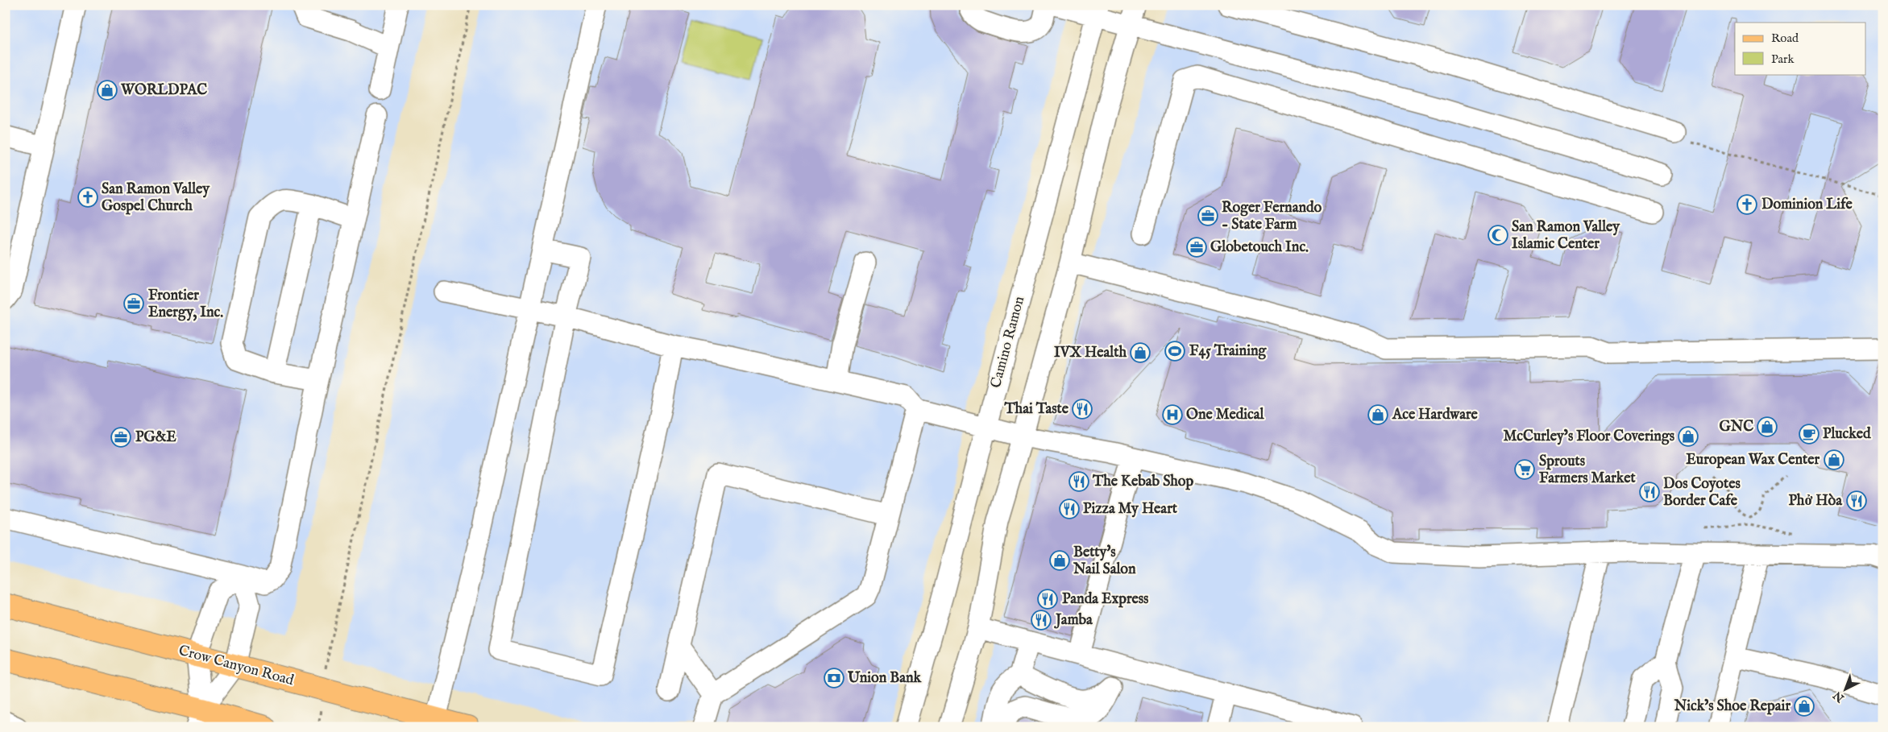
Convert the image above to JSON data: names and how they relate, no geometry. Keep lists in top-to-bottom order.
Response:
{
  "streets": {
    "main road": ["Crow Canyon Road"],
    "street": ["Camino Ramon"]
  },
  "places": {
    "shop": [
      "WORLDPAC",
      "IVX Health",
      "Ace Hardware",
      "GNC",
      "McCurley’s Floor Coverings",
      "European Wax Center",
      "Betty's Nail Salon",
      "Nick’s Shoe Repair"
    ],
    "church": ["San Ramon Valley Gospel Church", "Dominion Life"],
    "office": [
      "Roger Fernando - State Farm",
      "Globetouch Inc.",
      "Frontier Energy, Inc.",
      "PG&E"
    ],
    "mosque": ["San Ramon Valley Islamic Center"],
    "sports": ["F45 Training"],
    "restaurant": [
      "Thai Taste",
      "The Kebab Shop",
      "Dos Coyotes Border Cafe",
      "Phở Hòa",
      "Pizza My Heart",
      "Panda Express",
      "Jamba"
    ],
    "hospital": ["One Medical"],
    "cafe": ["Plucked"],
    "supermarket": ["Sprouts Farmers Market"],
    "bank": ["Union Bank"]
  },
  "legend": ["Road", "Park"],
  "north": "bottom left"
}
